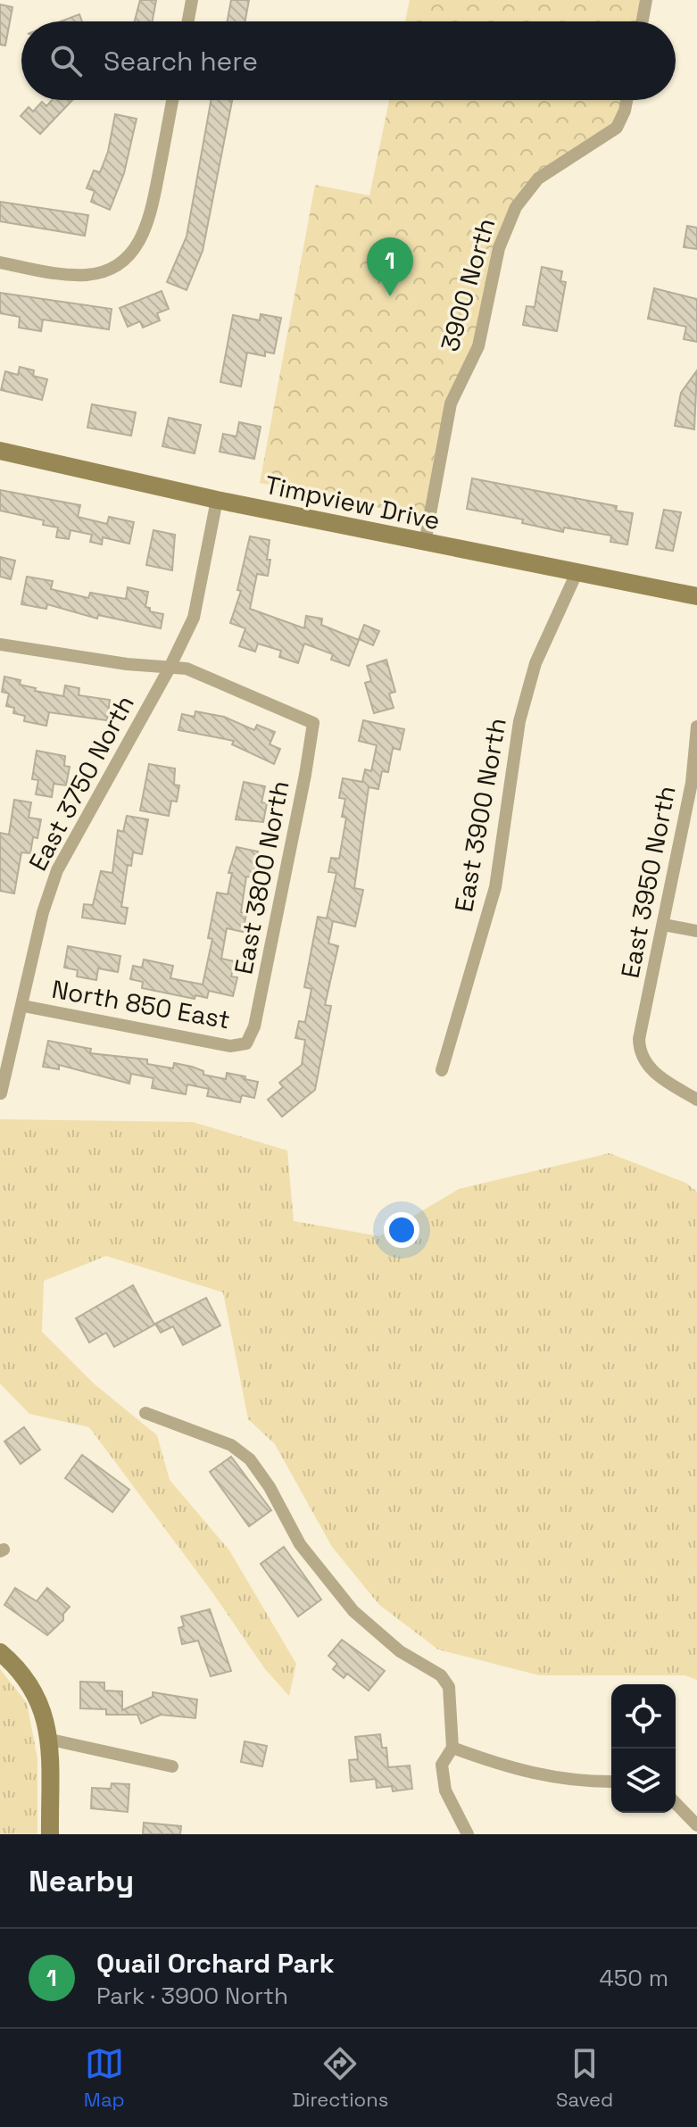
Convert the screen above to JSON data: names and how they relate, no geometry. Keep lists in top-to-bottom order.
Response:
{
  "streets": {
    "street": [
      "3900 North",
      "Timpview Drive",
      "East 3750 North",
      "East 3900 North",
      "East 3800 North",
      "East 3950 North",
      "North 850 East"
    ]
  },
  "crossings": [
    ["3900 North", "Timpview Drive"],
    ["Timpview Drive", "East 3750 North"],
    ["Timpview Drive", "East 3900 North"],
    ["East 3750 North", "East 3800 North"],
    ["East 3750 North", "North 850 East"],
    ["East 3800 North", "North 850 East"]
  ],
  "page": {
    "search": "Search here",
    "pins": "1",
    "heading": "Nearby",
    "list": [
      {
        "mark": "1",
        "name": "Quail Orchard Park",
        "note": "Park · 3900 North",
        "value": "450 m"
      }
    ],
    "nav": ["Map", "Directions", "Saved"]
  }
}
